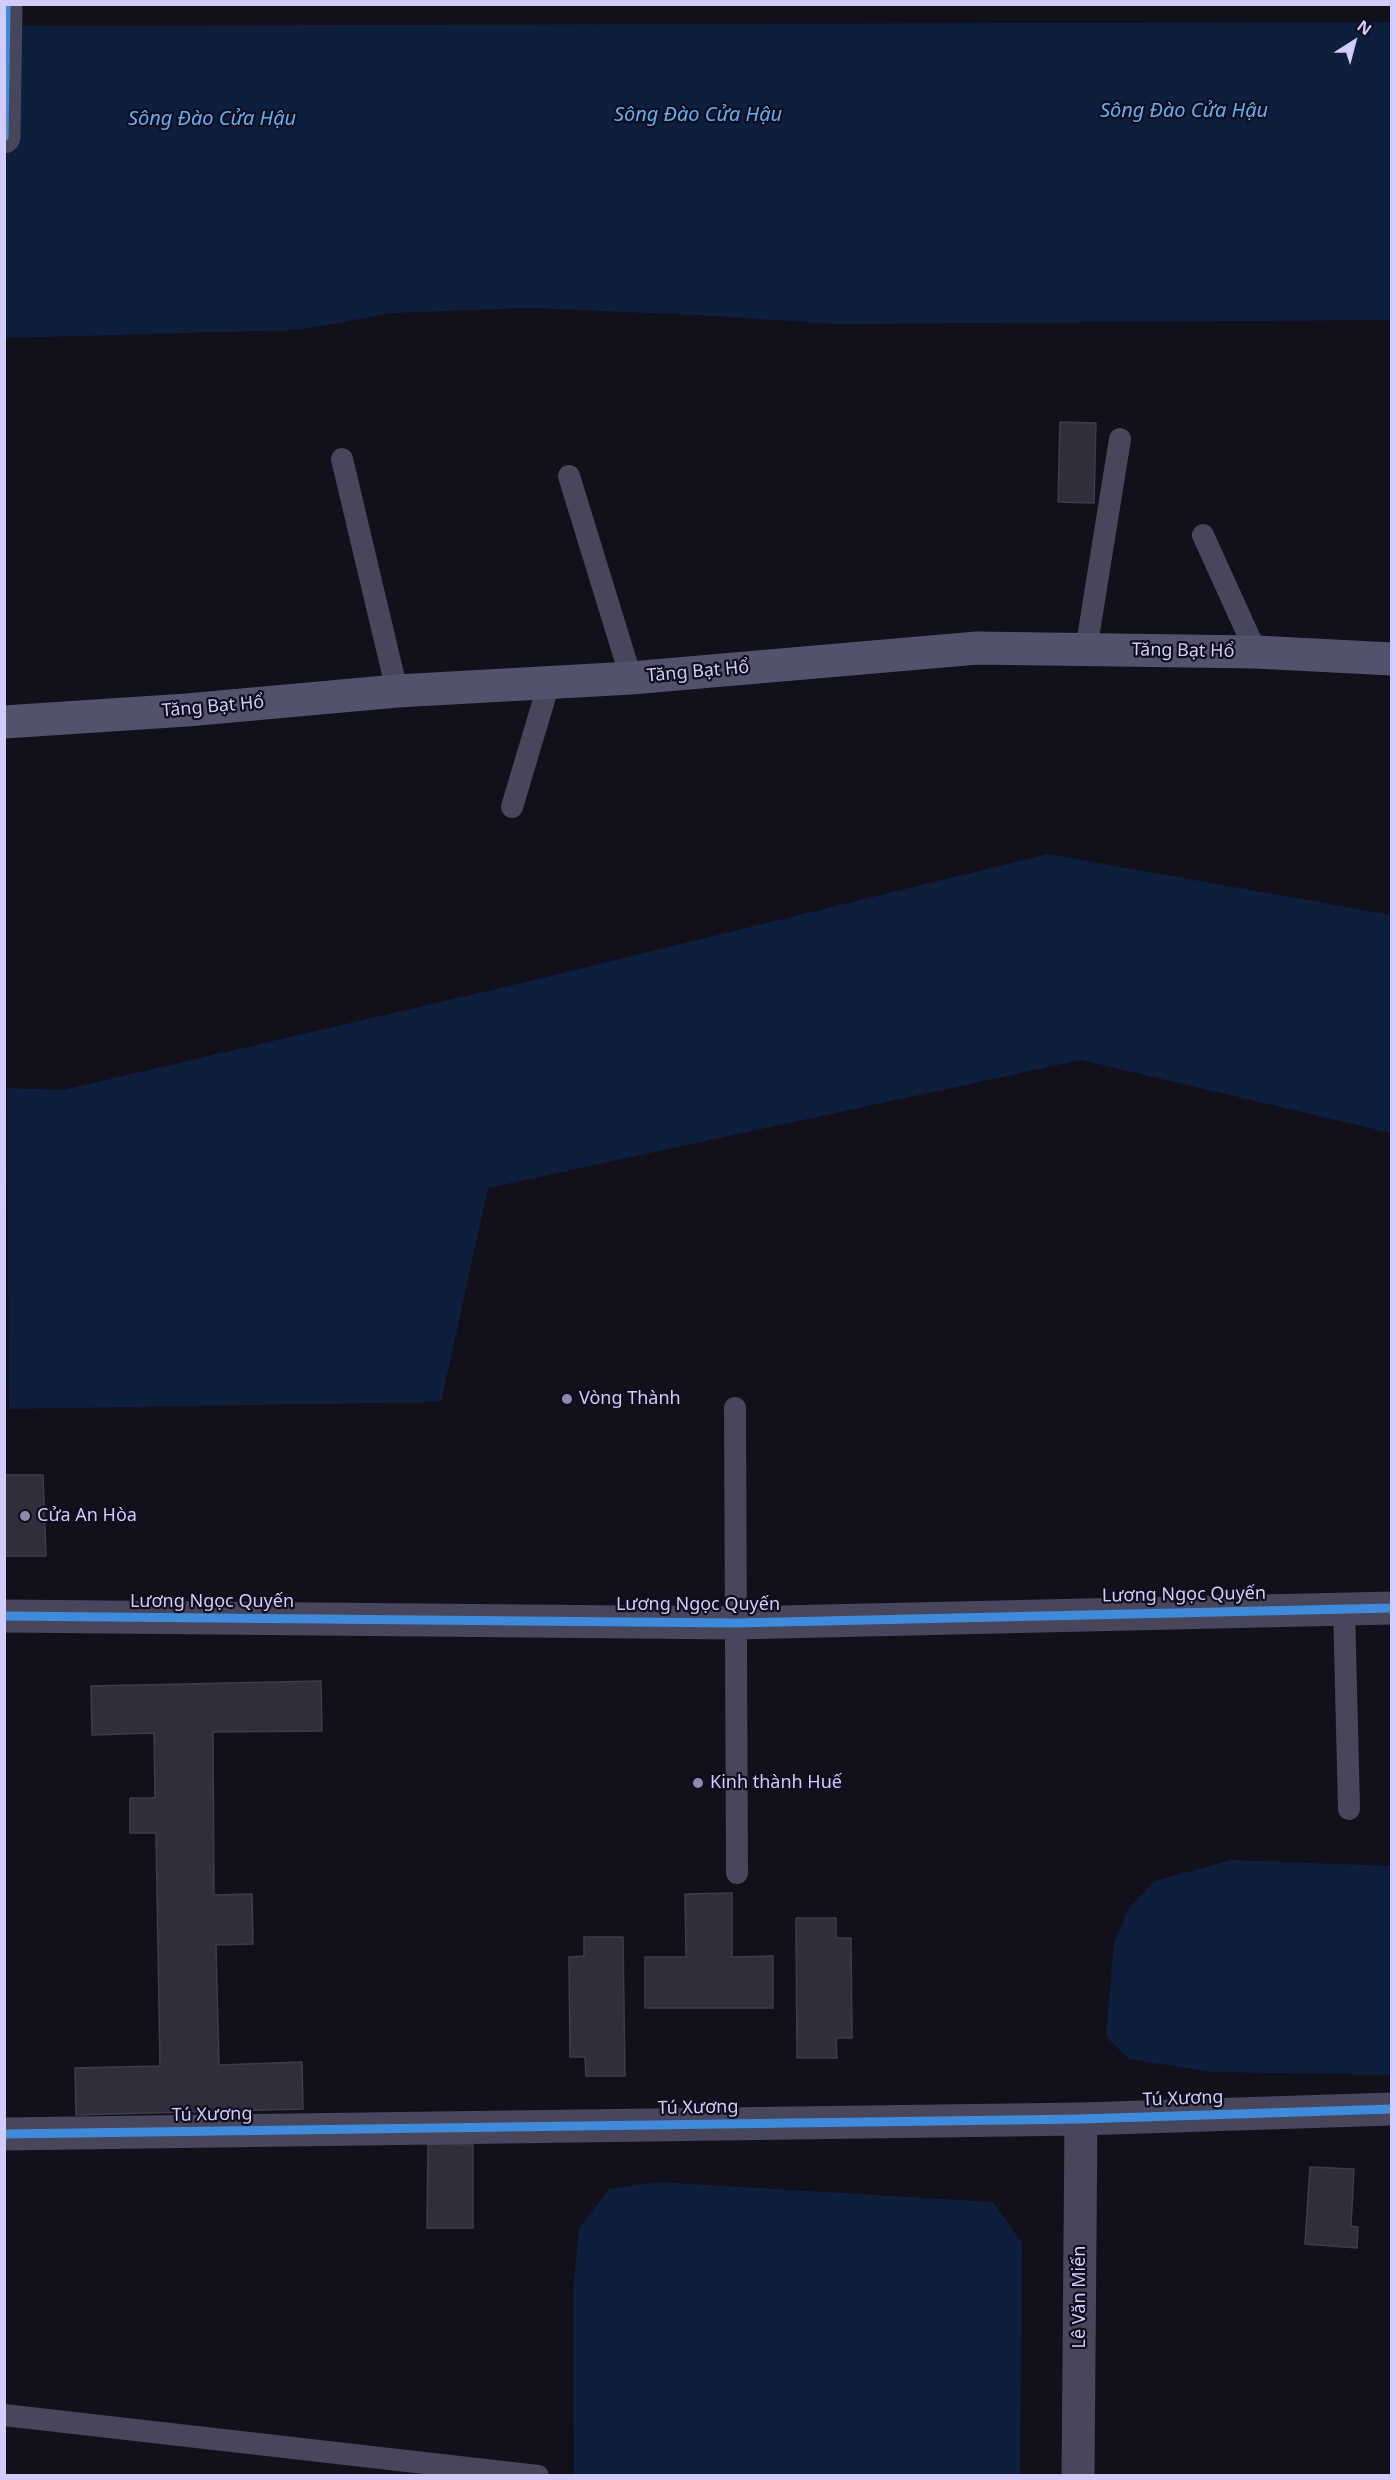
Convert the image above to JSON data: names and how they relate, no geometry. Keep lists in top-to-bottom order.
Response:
{
  "streets": {
    "main road": ["Tăng Bạt Hổ"],
    "street": ["Lương Ngọc Quyến", "Tú Xương", "Lê Văn Miến"]
  },
  "crossings": [
    ["Tú Xương", "Lê Văn Miến"]
  ],
  "water": ["Sông Đào Cửa Hậu"],
  "places": ["Vòng Thành", "Cửa An Hòa", "Kinh thành Huế"],
  "north": "top right"
}
